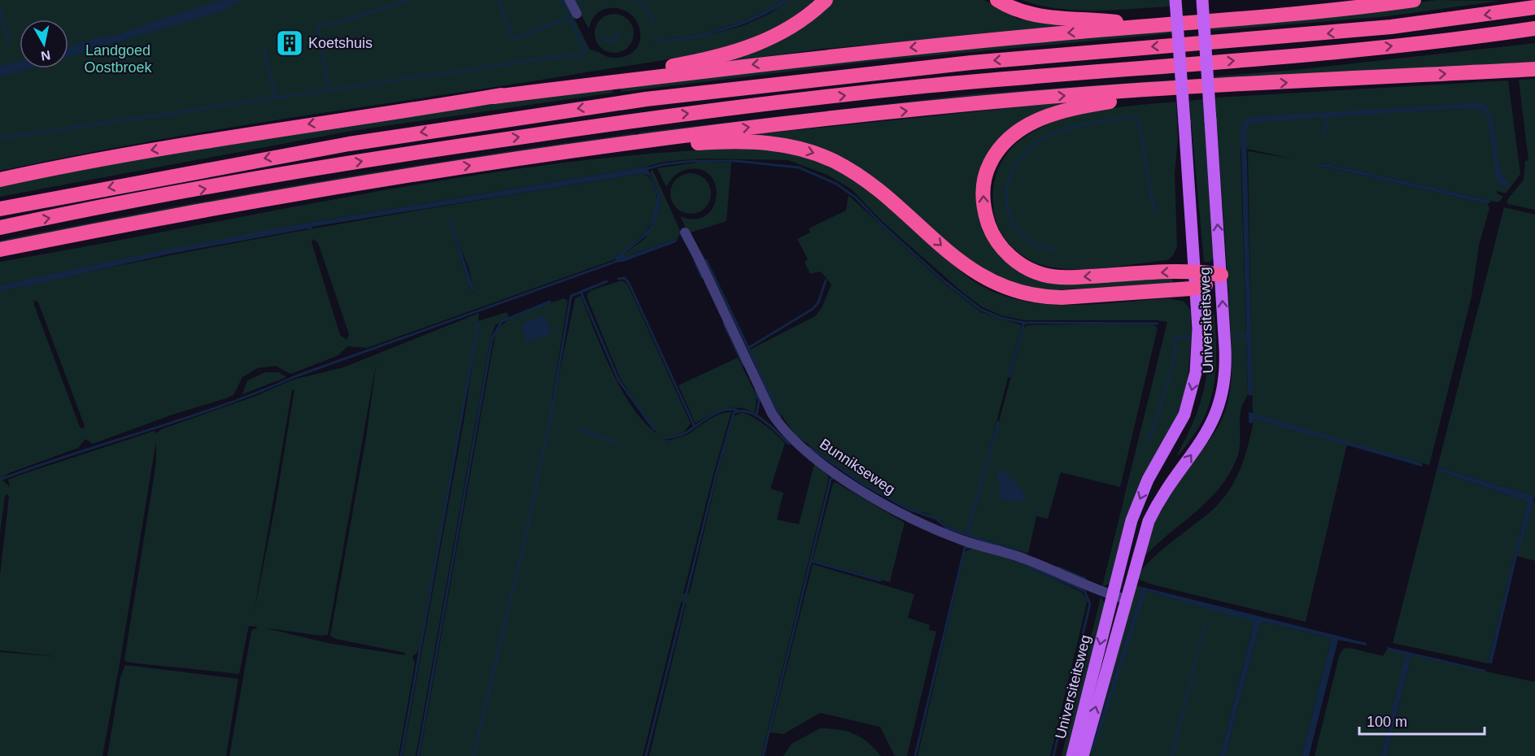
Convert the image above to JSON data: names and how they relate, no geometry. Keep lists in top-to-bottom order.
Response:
{
  "streets": {
    "main road": ["Universiteitsweg"],
    "street": ["Bunnikseweg"]
  },
  "crossings": [
    ["Universiteitsweg", "Bunnikseweg"]
  ],
  "parks": ["Landgoed Oostbroek"],
  "places": {
    "building": ["Koetshuis"]
  },
  "scale_bar": "100 m",
  "north": "bottom"
}
